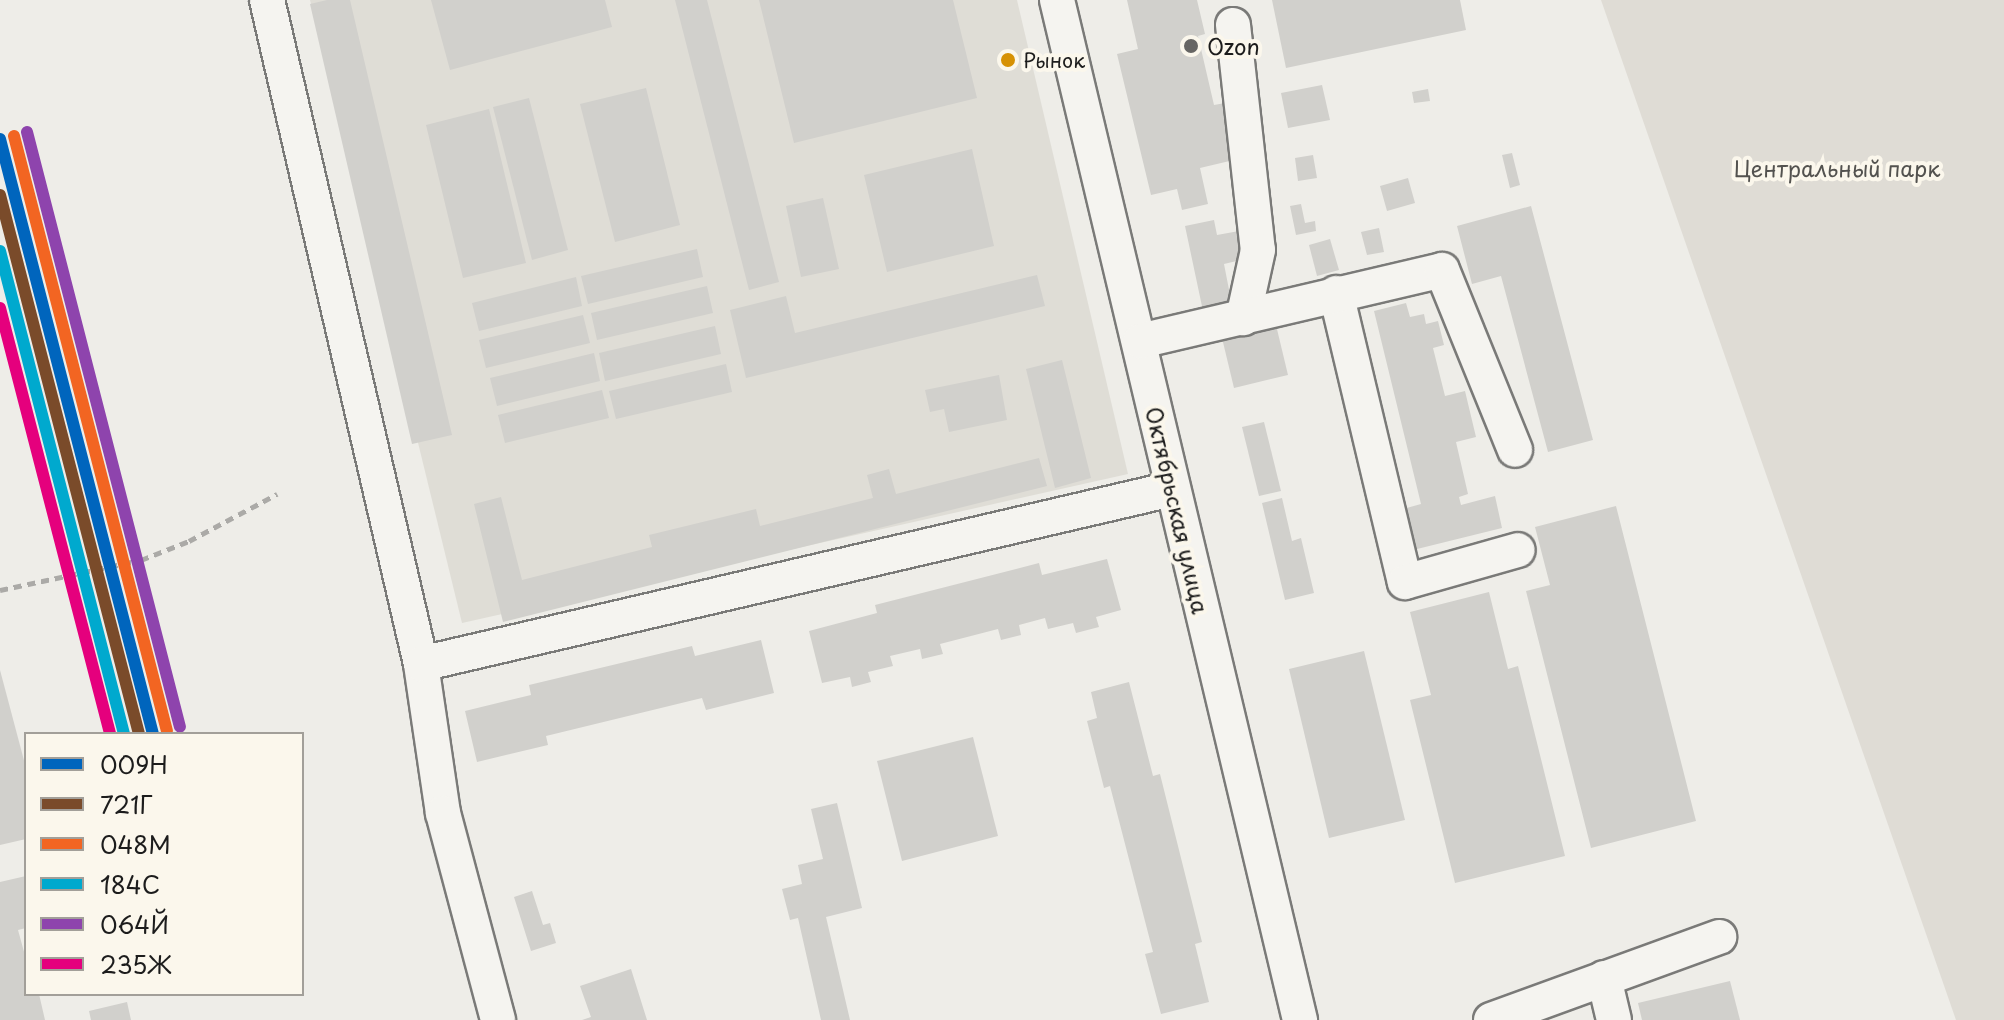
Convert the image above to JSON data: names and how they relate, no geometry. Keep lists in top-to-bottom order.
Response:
{
  "streets": {
    "street": ["Октябрьская улица"]
  },
  "parks": ["Центральный парк"],
  "places": ["Ozon", "Рынок"],
  "lines": [
    "transit line 064Й",
    "transit line 048М",
    "transit line 009Н",
    "transit line 721Г",
    "transit line 184С",
    "transit line 235Ж"
  ],
  "legend": [
    "009Н",
    "721Г",
    "048М",
    "184С",
    "064Й",
    "235Ж"
  ]
}
